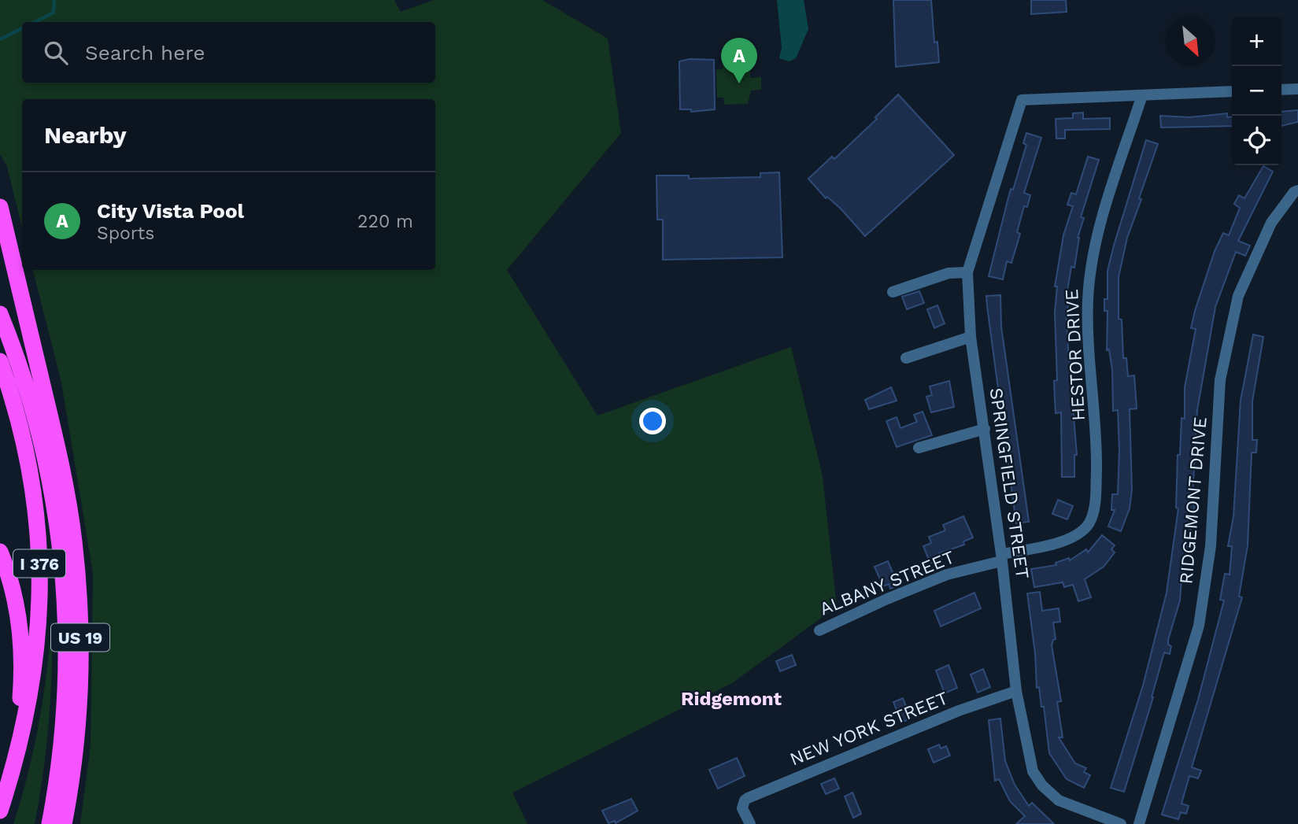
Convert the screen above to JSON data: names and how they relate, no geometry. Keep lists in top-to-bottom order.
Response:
{
  "streets": {
    "highway": ["I 376", "US 19"],
    "street": [
      "HESTOR DRIVE",
      "SPRINGFIELD STREET",
      "RIDGEMONT DRIVE",
      "ALBANY STREET",
      "NEW YORK STREET"
    ]
  },
  "crossings": [
    ["HESTOR DRIVE", "SPRINGFIELD STREET"],
    ["HESTOR DRIVE", "ALBANY STREET"],
    ["SPRINGFIELD STREET", "ALBANY STREET"],
    ["SPRINGFIELD STREET", "NEW YORK STREET"]
  ],
  "districts": ["Ridgemont"],
  "north": "bottom right",
  "page": {
    "map_buttons": ["+", "−"],
    "search": "Search here",
    "pins": "A",
    "heading": "Nearby",
    "list": [
      {
        "mark": "A",
        "name": "City Vista Pool",
        "note": "Sports",
        "value": "220 m"
      }
    ]
  }
}
